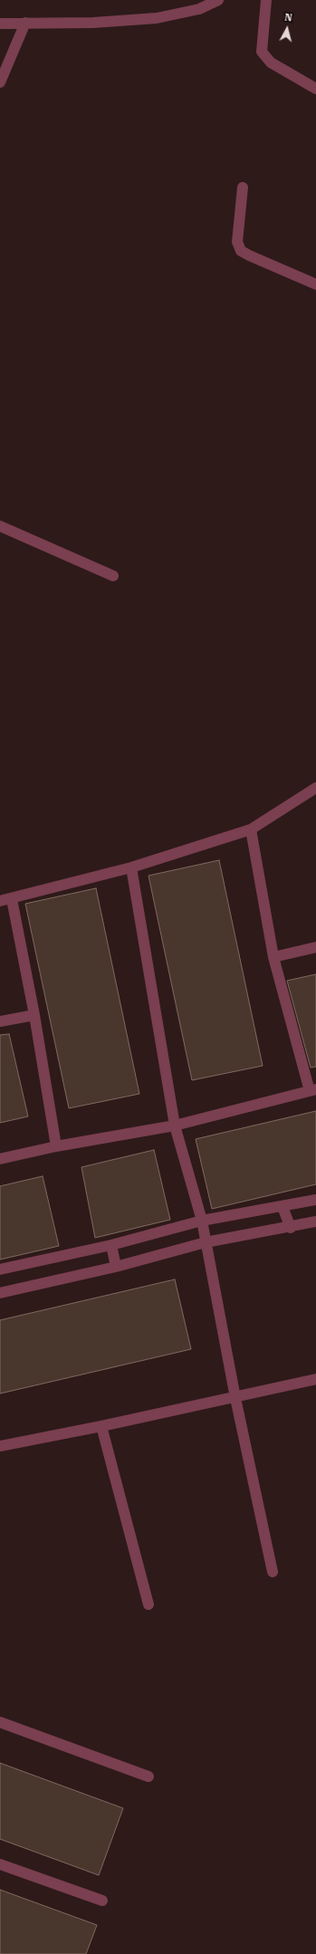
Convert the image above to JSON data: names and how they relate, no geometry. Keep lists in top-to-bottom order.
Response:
{
  "north": "top"
}
